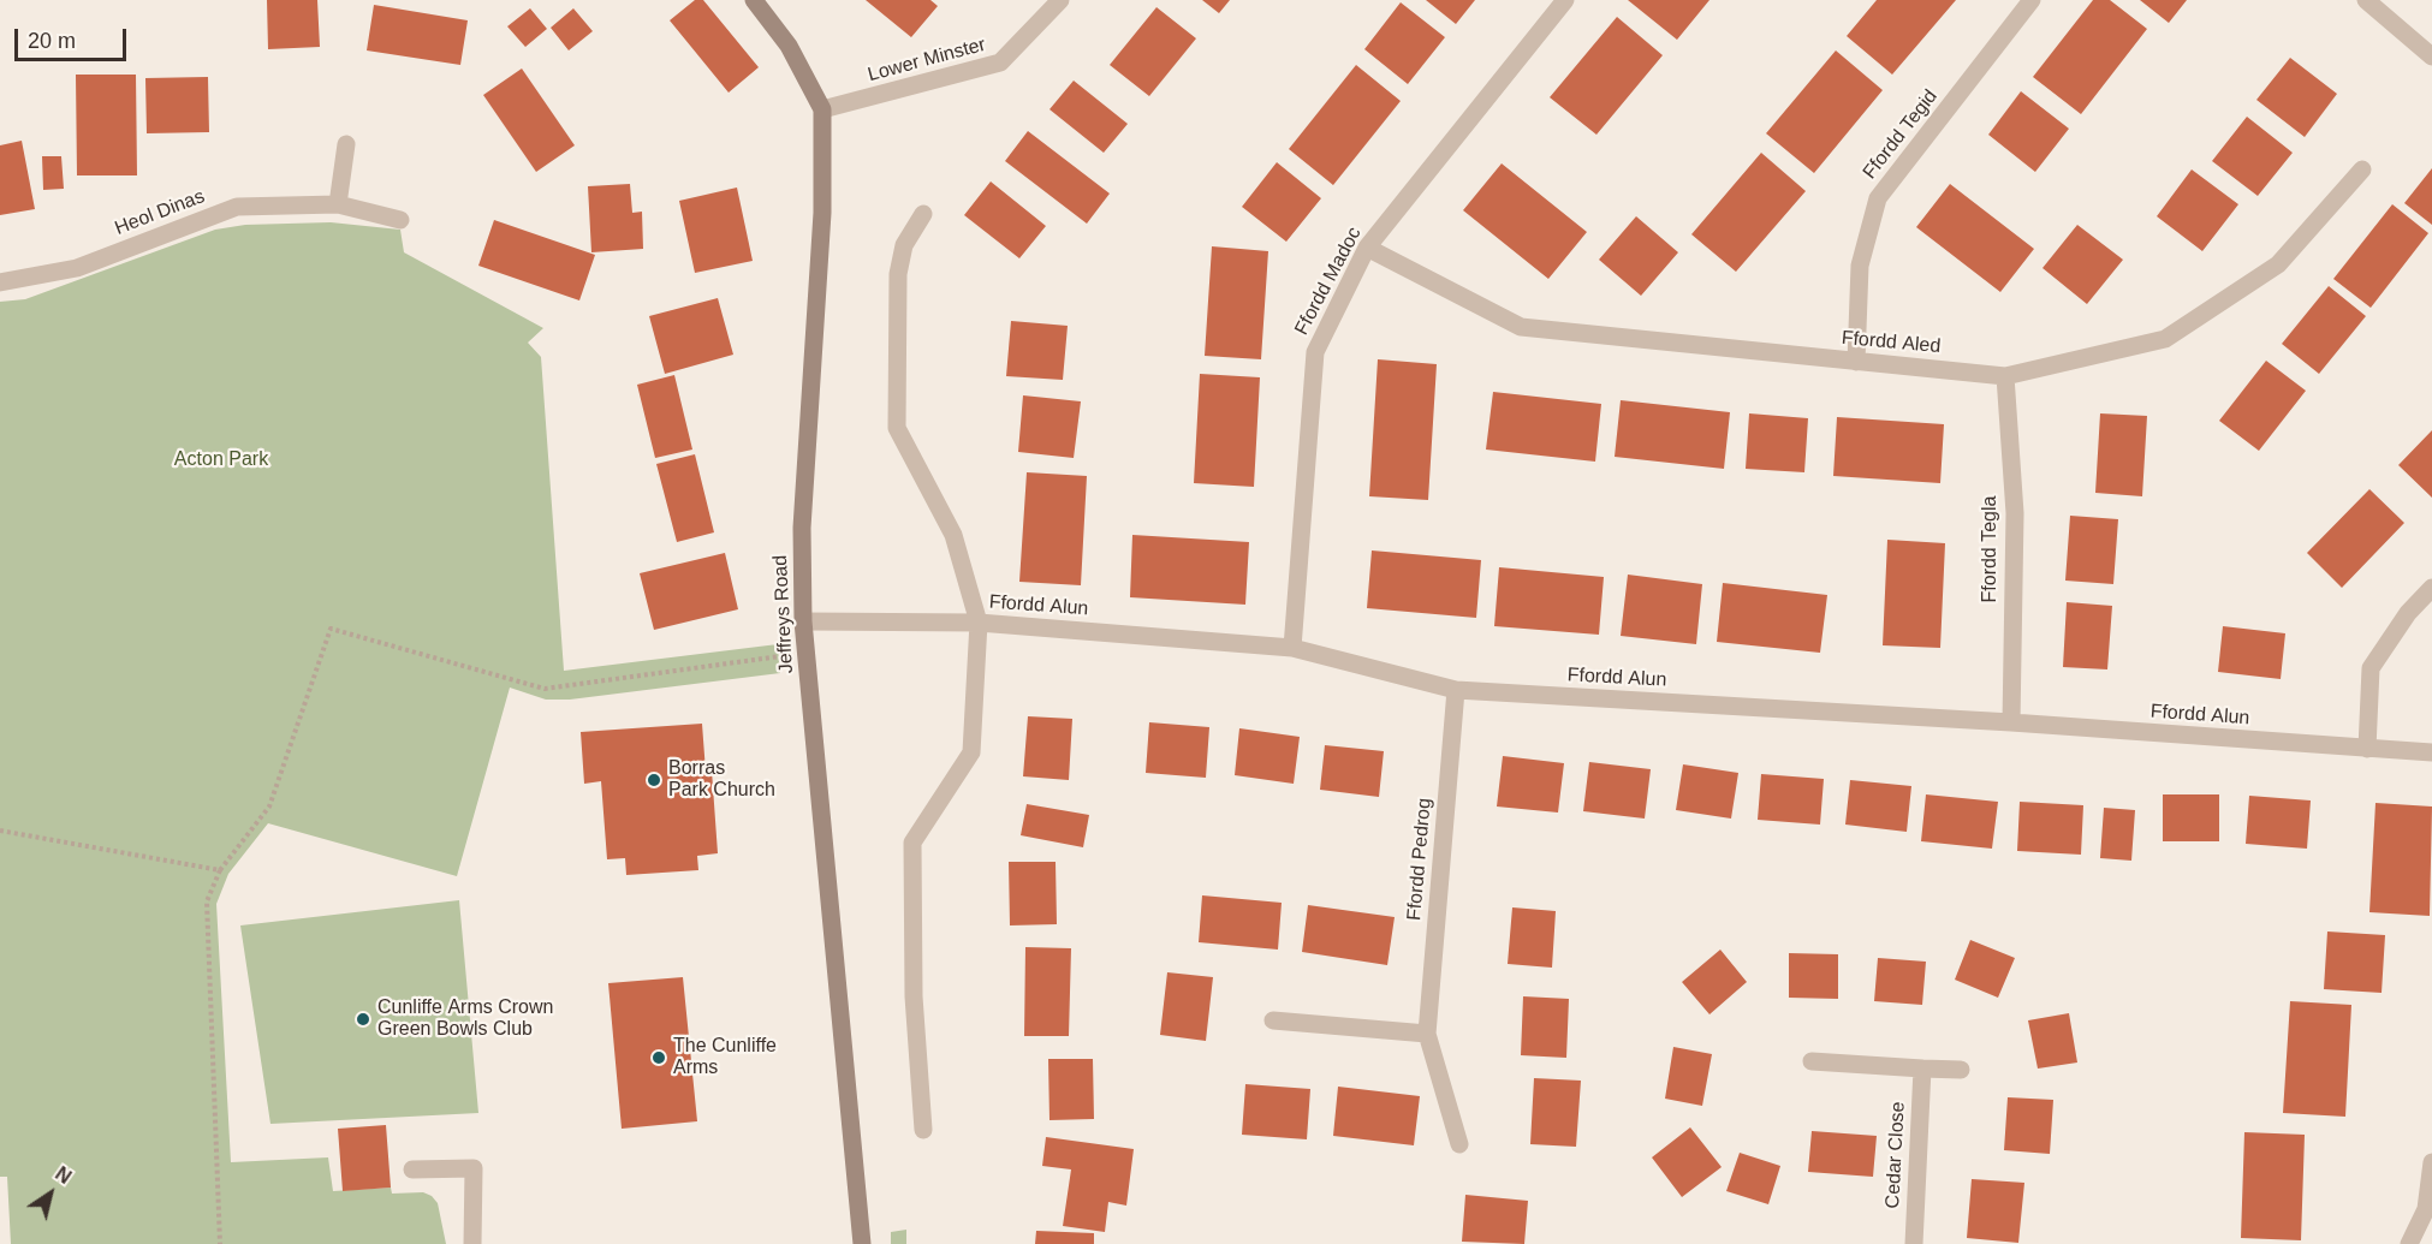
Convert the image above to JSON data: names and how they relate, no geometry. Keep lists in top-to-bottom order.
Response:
{
  "streets": {
    "street": [
      "Lower Minster",
      "Ffordd Tegid",
      "Heol Dinas",
      "Ffordd Madoc",
      "Ffordd Aled",
      "Ffordd Tegla",
      "Ffordd Alun",
      "Jeffreys Road",
      "Ffordd Pedrog",
      "Cedar Close"
    ]
  },
  "crossings": [
    ["Lower Minster", "Jeffreys Road"],
    ["Ffordd Tegid", "Ffordd Aled"],
    ["Ffordd Madoc", "Ffordd Aled"],
    ["Ffordd Madoc", "Ffordd Alun"],
    ["Ffordd Aled", "Ffordd Tegla"],
    ["Ffordd Tegla", "Ffordd Alun"],
    ["Ffordd Alun", "Jeffreys Road"],
    ["Ffordd Alun", "Ffordd Pedrog"]
  ],
  "parks": ["Acton Park"],
  "places": ["Borras Park Church", "Cunliffe Arms Crown Green Bowls Club", "The Cunliffe Arms"],
  "scale_bar": "20 m",
  "north": "top right"
}
